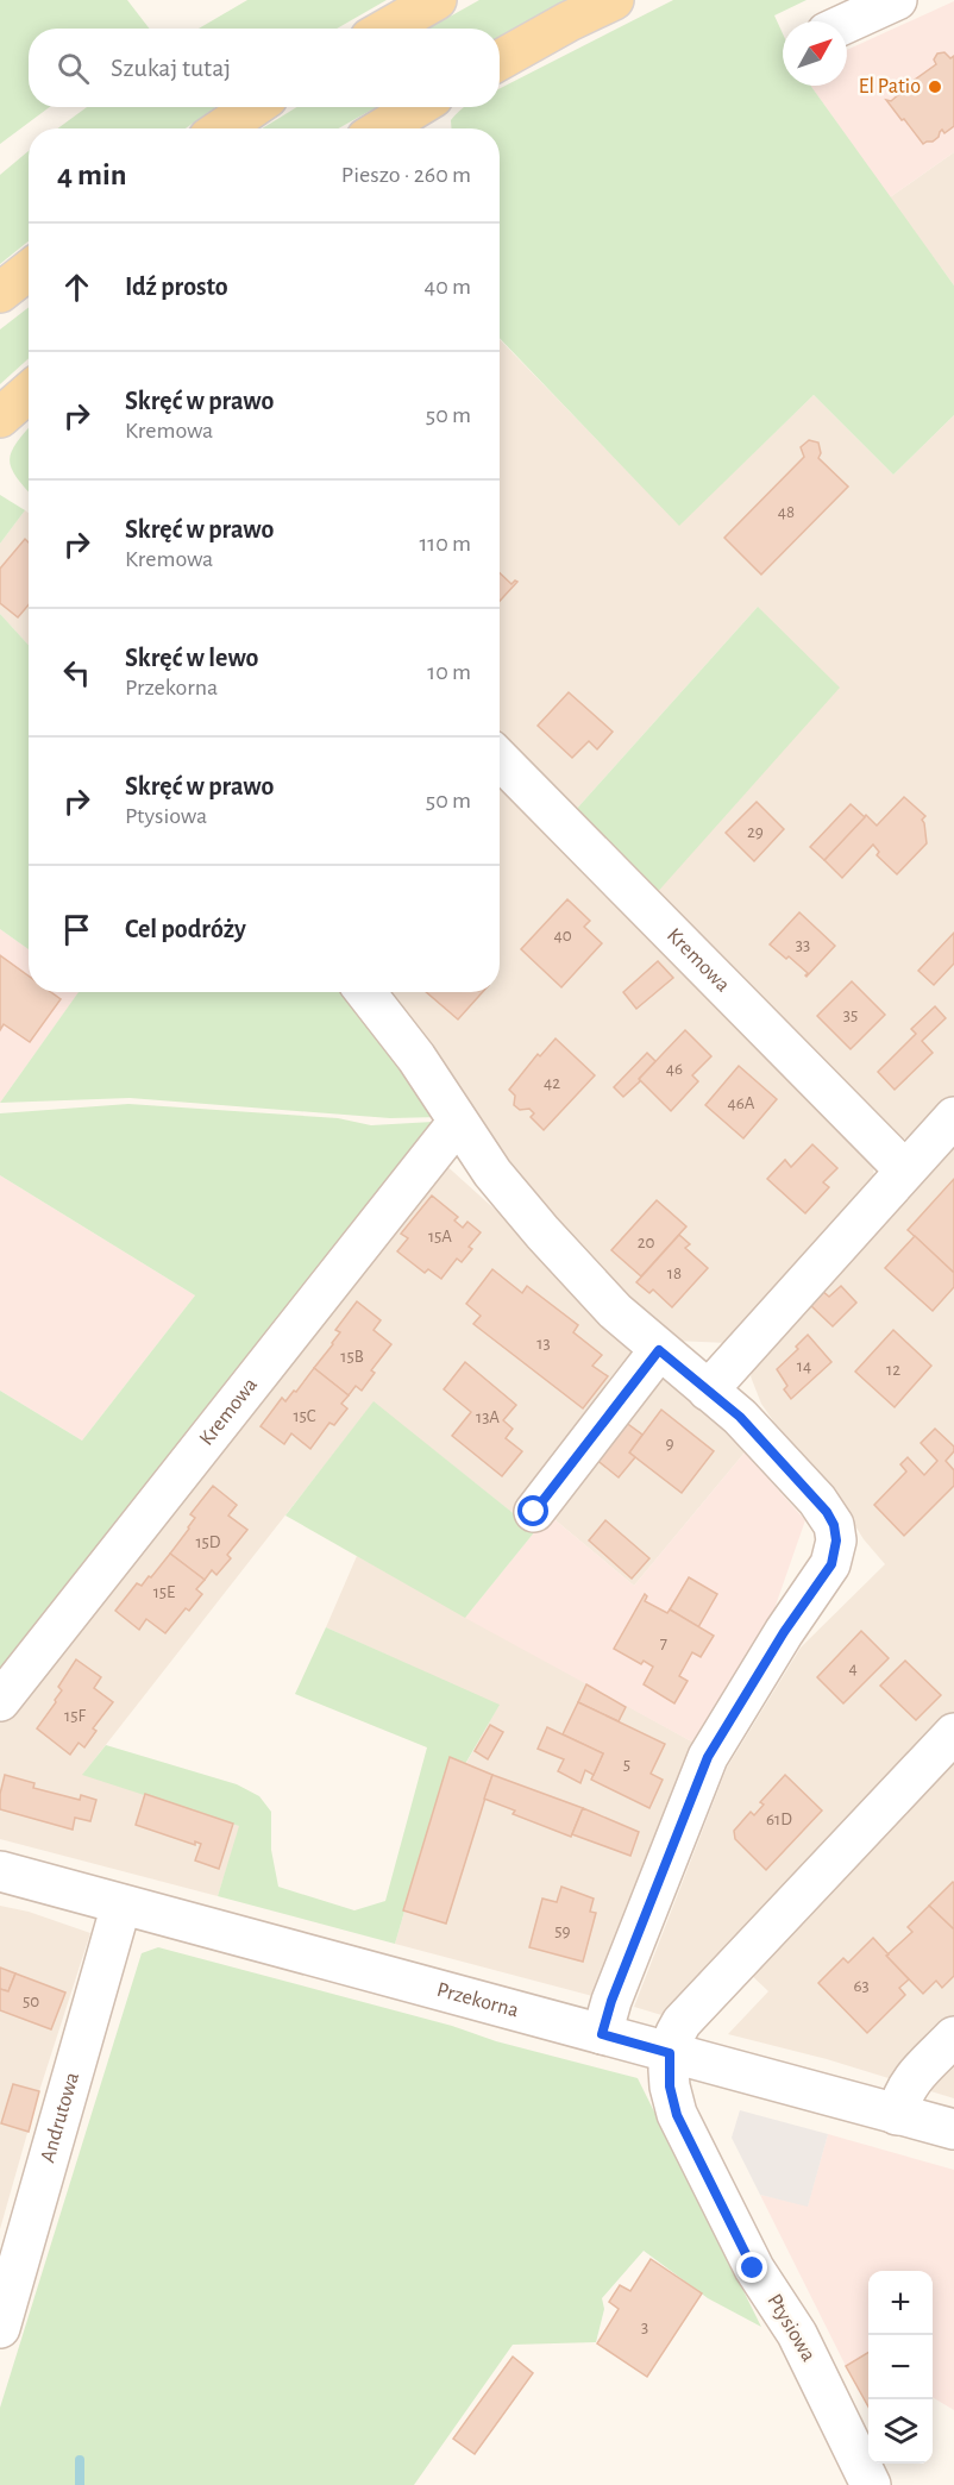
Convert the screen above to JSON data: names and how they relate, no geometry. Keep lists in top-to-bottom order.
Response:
{
  "streets": {
    "street": [
      "Kremowa",
      "Przekorna",
      "Andrutowa",
      "Ptysiowa"
    ]
  },
  "crossings": [
    ["Przekorna", "Andrutowa"],
    ["Przekorna", "Ptysiowa"]
  ],
  "places": ["El Patio"],
  "house_numbers": [
    "48",
    "29",
    "40",
    "33",
    "35",
    "46",
    "42",
    "46A",
    "15A",
    "20",
    "18",
    "13",
    "15B",
    "14",
    "12",
    "15C",
    "13A",
    "9",
    "15D",
    "15E",
    "7",
    "4",
    "15F",
    "5",
    "61D",
    "59",
    "63",
    "50",
    "3"
  ],
  "north": "top right",
  "page": {
    "search": "Szukaj tutaj",
    "heading": ["4 min", "Pieszo · 260 m"],
    "list": [
      ["Idź prosto", "40 m"],
      ["Skręć w prawo", "Kremowa", "50 m"],
      ["Skręć w prawo", "Kremowa", "110 m"],
      ["Skręć w lewo", "Przekorna", "10 m"],
      ["Skręć w prawo", "Ptysiowa", "50 m"],
      "Cel podróży"
    ],
    "map_buttons": ["+", "−"]
  }
}
